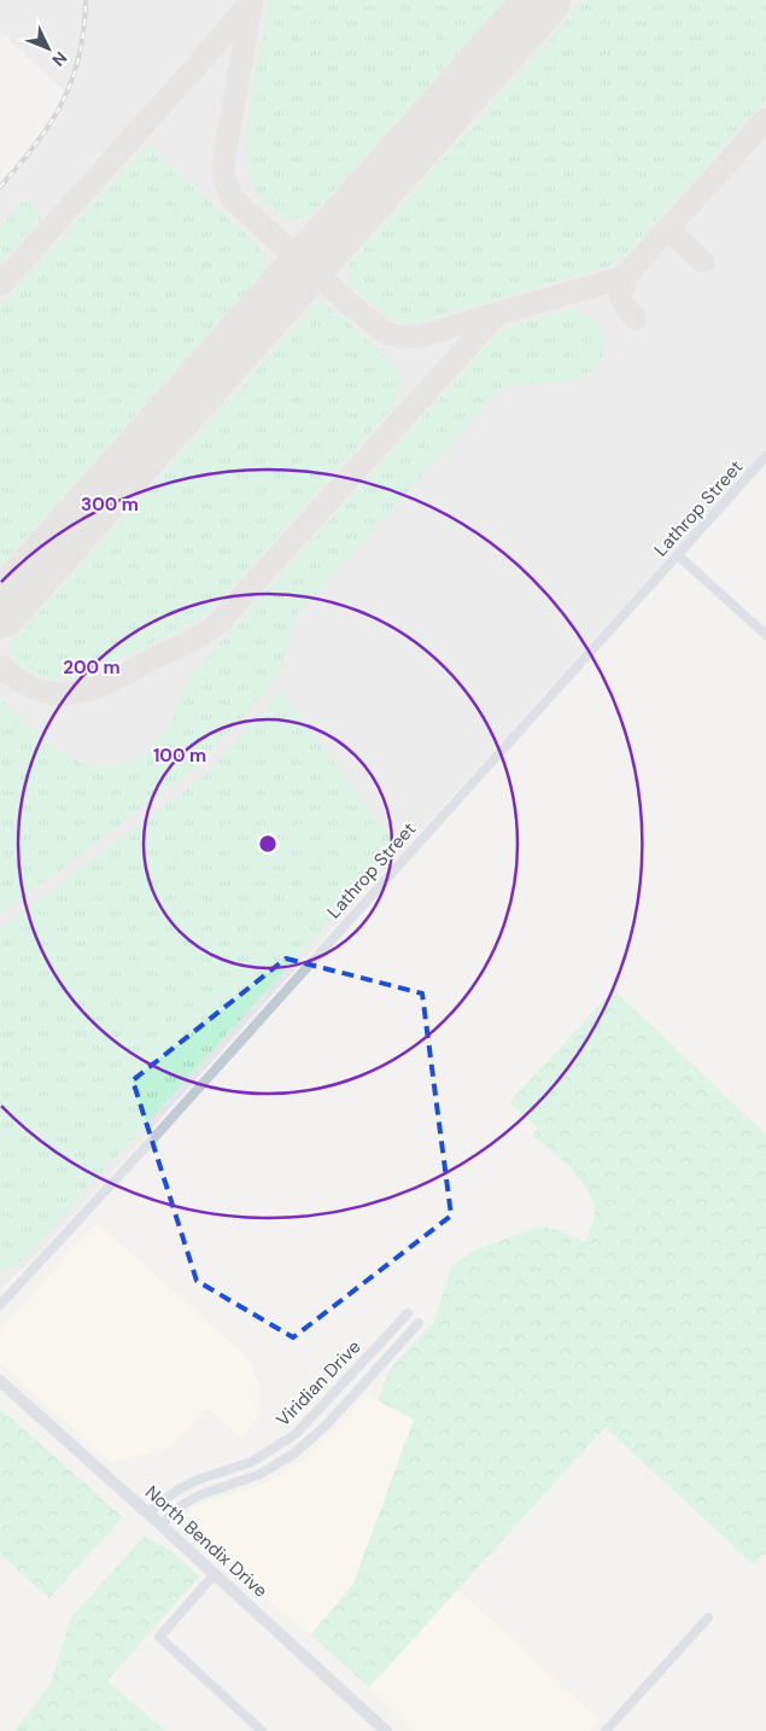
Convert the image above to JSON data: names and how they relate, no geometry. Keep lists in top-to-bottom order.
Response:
{
  "streets": {
    "street": ["Lathrop Street", "Viridian Drive", "North Bendix Drive"]
  },
  "crossings": [
    ["Viridian Drive", "North Bendix Drive"]
  ],
  "north": "bottom right",
  "rings": ["300 m", "200 m", "100 m"]
}
